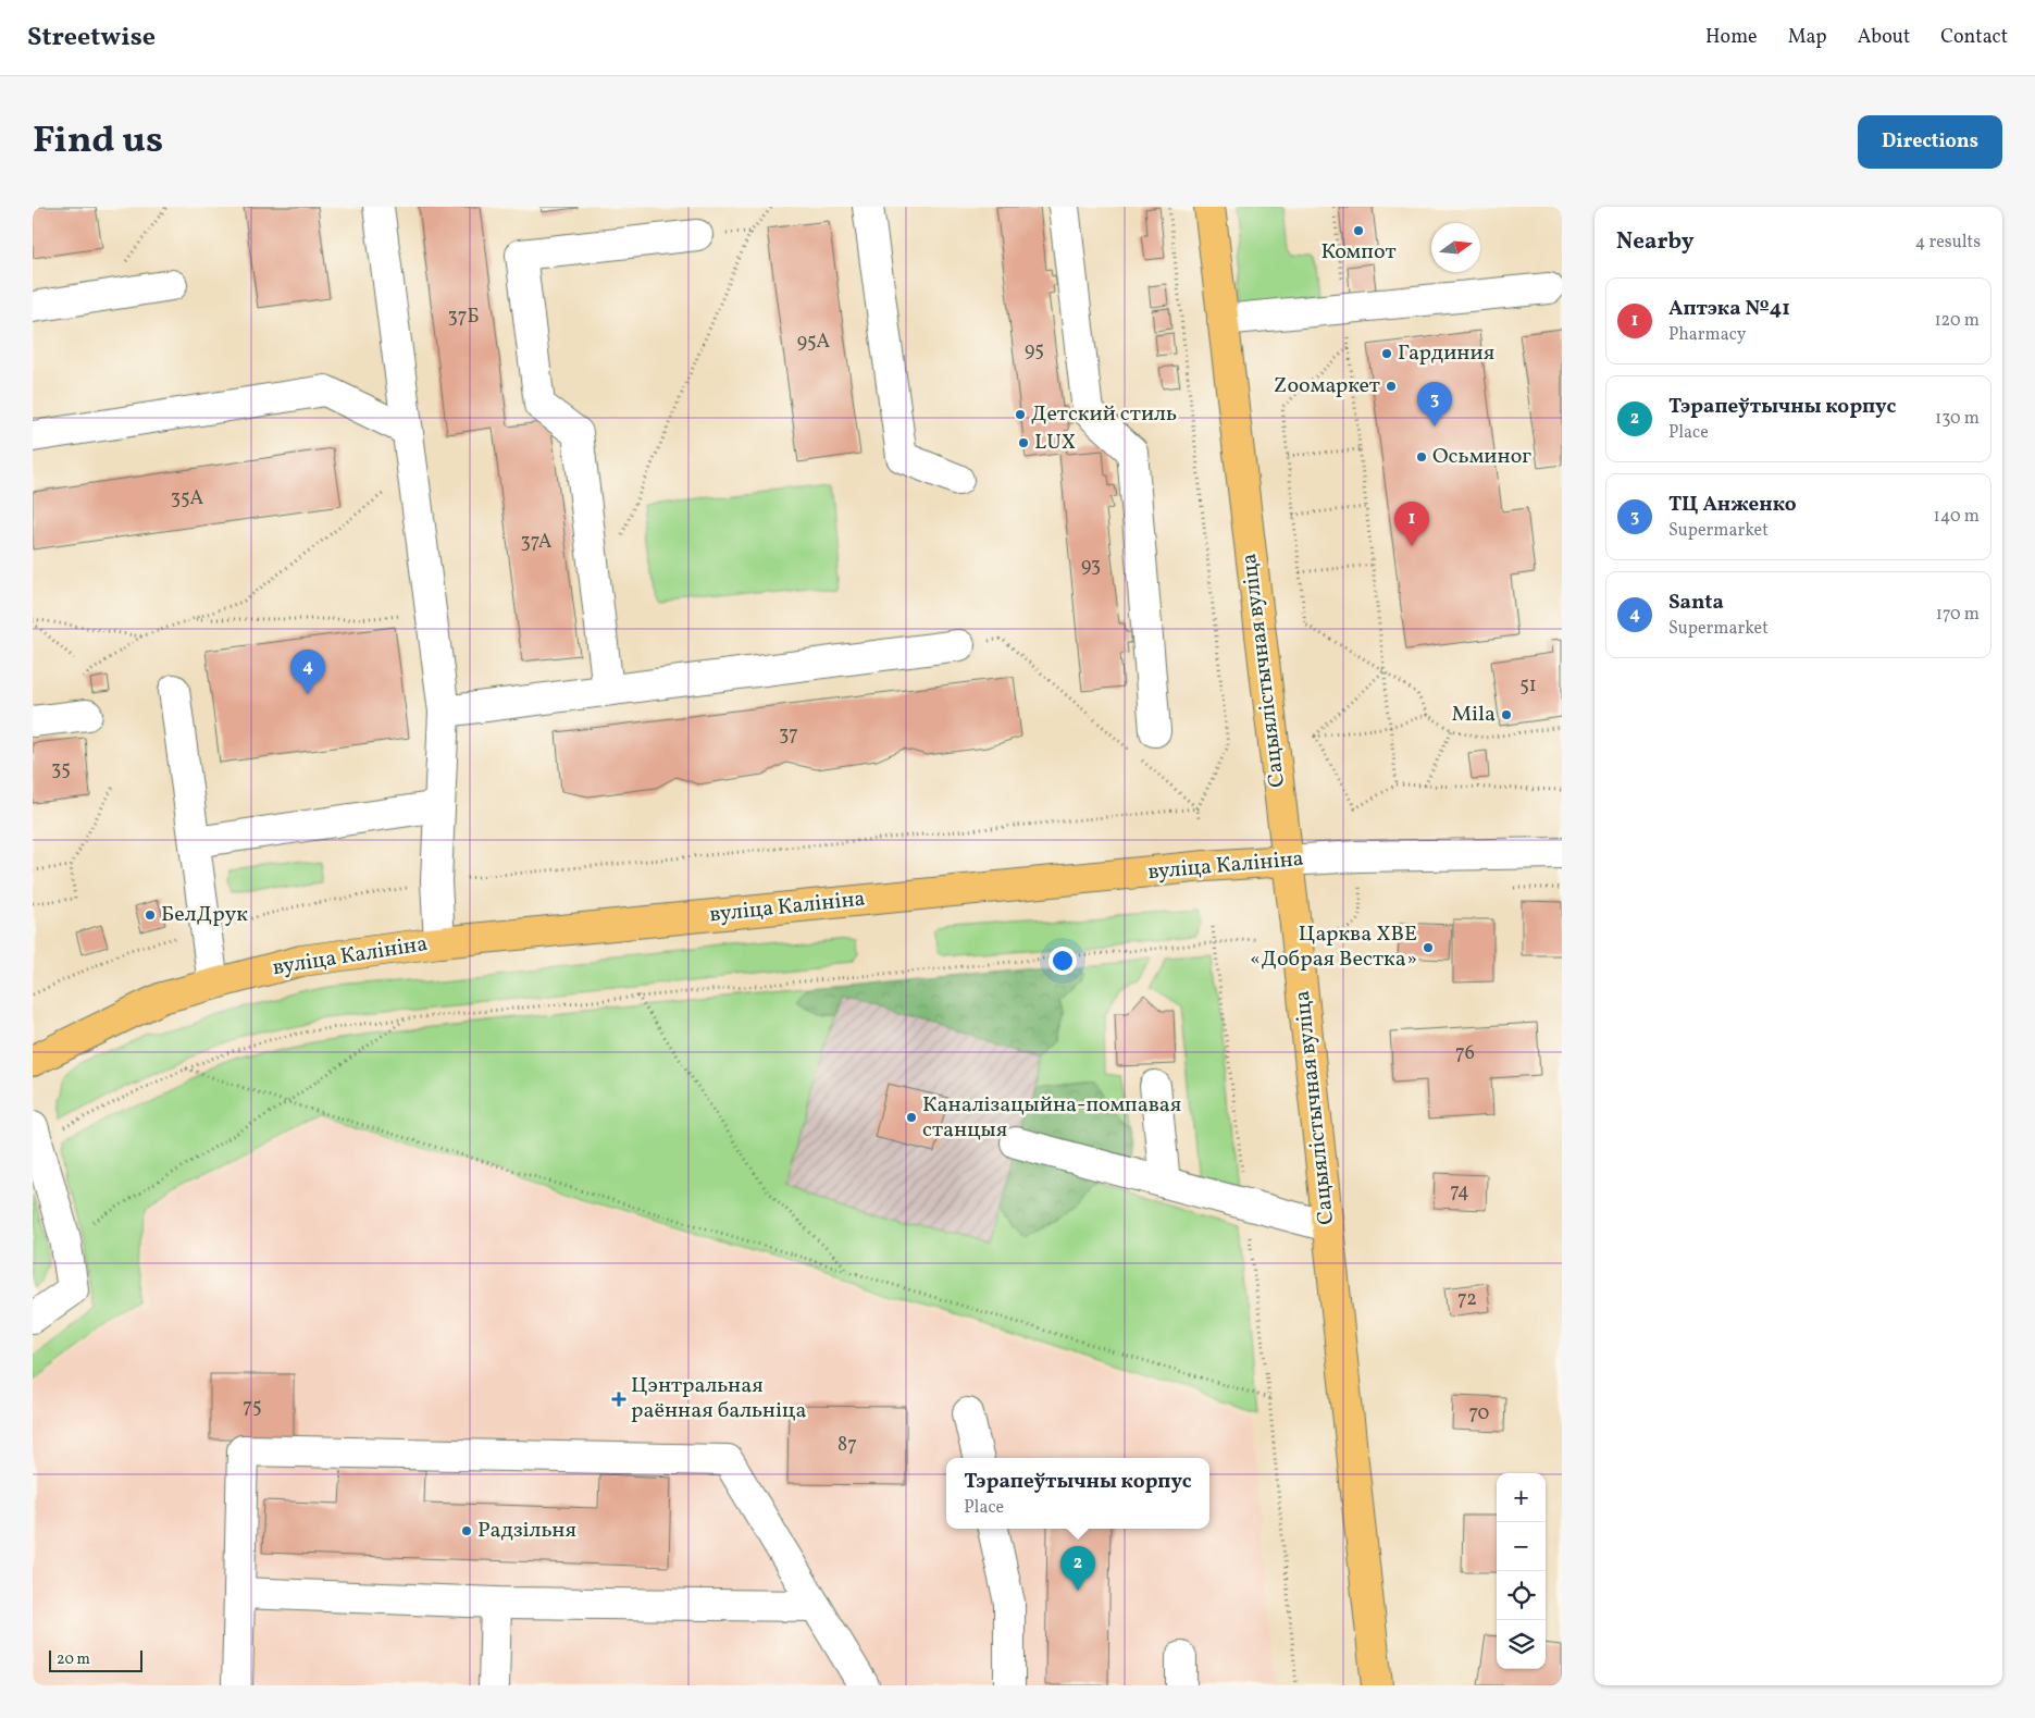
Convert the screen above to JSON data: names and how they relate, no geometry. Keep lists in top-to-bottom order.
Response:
{
  "streets": {
    "main road": ["Сацыялістычная вуліца", "вуліца Калініна"]
  },
  "crossings": [
    ["Сацыялістычная вуліца", "вуліца Калініна"]
  ],
  "places": {
    "other": [
      "Компот",
      "Гардиния",
      "Zooмаркет",
      "Детский стиль",
      "LUX",
      "Осьминог",
      "Mila",
      "БелДрук",
      "Царква ХВЕ «Добрая Вестка»",
      "Каналізацыйна-помпавая станцыя",
      "Радзільня"
    ],
    "health": ["Цэнтральная раённая бальніца"]
  },
  "house_numbers": [
    "37Б",
    "95А",
    "95",
    "35А",
    "37А",
    "93",
    "51",
    "37",
    "35",
    "76",
    "74",
    "72",
    "75",
    "70",
    "87"
  ],
  "scale_bar": "20 m",
  "north": "right",
  "page": {
    "header": "Streetwise",
    "nav": [
      "Home",
      "Map",
      "About",
      "Contact"
    ],
    "title": "Find us",
    "buttons": "Directions",
    "heading": ["Nearby", "4 results"],
    "list": [
      {
        "mark": "1",
        "name": "Аптэка №41",
        "note": "Pharmacy",
        "value": "120 m"
      },
      {
        "mark": "2",
        "name": "Тэрапеўтычны корпус",
        "note": "Place",
        "value": "130 m"
      },
      {
        "mark": "3",
        "name": "ТЦ Анженко",
        "note": "Supermarket",
        "value": "140 m"
      },
      {
        "mark": "4",
        "name": "Santa",
        "note": "Supermarket",
        "value": "170 m"
      }
    ],
    "pins": [
      "3",
      "1",
      "4",
      "2"
    ],
    "popup": ["Тэрапеўтычны корпус", "Place"],
    "map_buttons": ["+", "−"],
    "scale": "20 m"
  }
}
